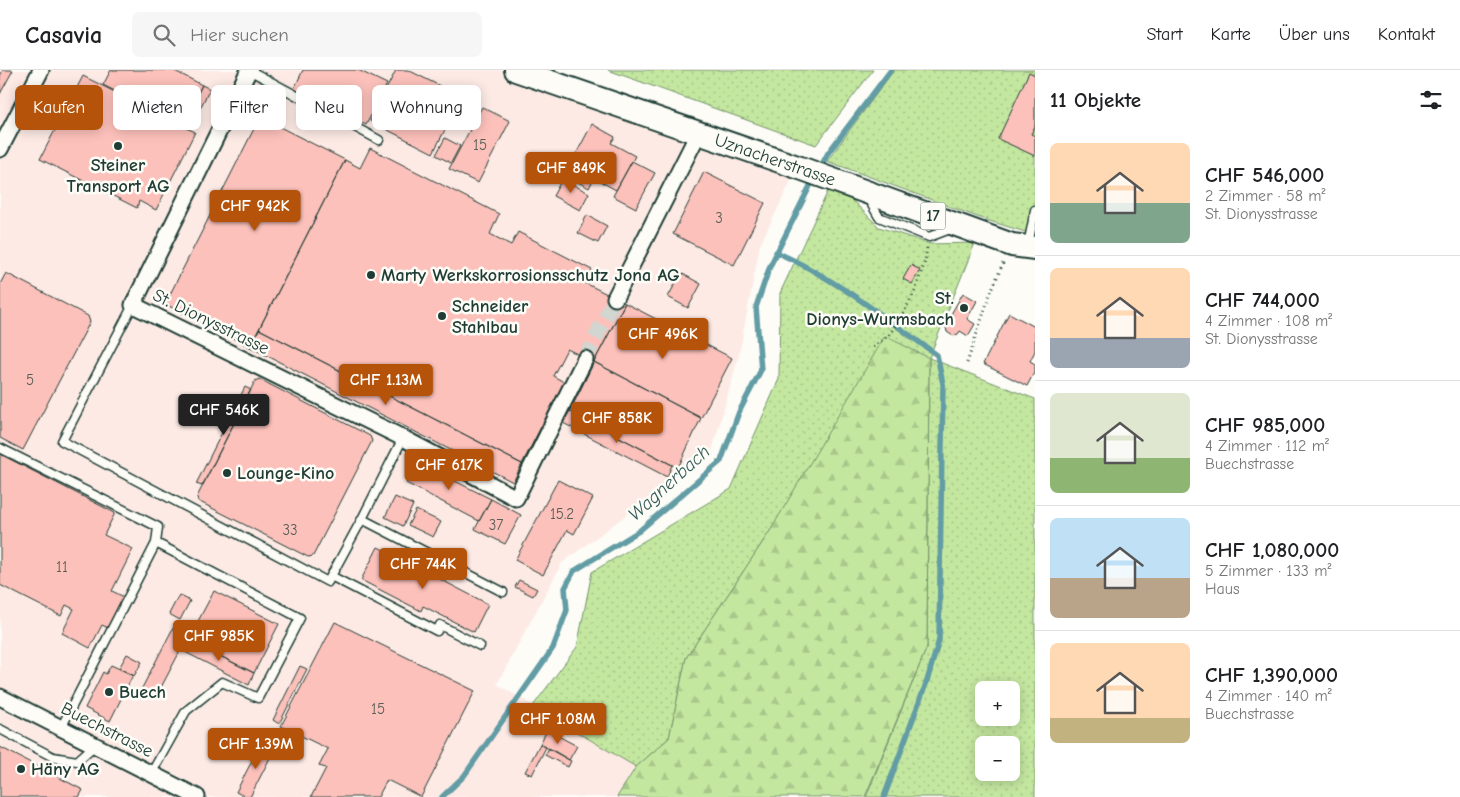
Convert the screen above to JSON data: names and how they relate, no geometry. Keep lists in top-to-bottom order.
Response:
{
  "streets": {
    "main road": ["Uznacherstrasse", "17"],
    "street": ["St. Dionysstrasse", "Buechstrasse"]
  },
  "water": ["Wagnerbach"],
  "places": [
    "Steiner Transport AG",
    "Marty Werkskorrosionsschutz Jona AG",
    "St. Dionys-Wurmsbach",
    "Schneider Stahlbau",
    "Lounge-Kino",
    "Buech",
    "Häny AG"
  ],
  "house_numbers": [
    "15",
    "3",
    "5",
    "15.2",
    "37",
    "33",
    "11",
    "15"
  ],
  "page": {
    "header": "Casavia",
    "search": "Hier suchen",
    "nav": [
      "Start",
      "Karte",
      "Über uns",
      "Kontakt"
    ],
    "heading": "11 Objekte",
    "chip": [
      "Kaufen",
      "Mieten",
      "Filter",
      "Neu",
      "Wohnung"
    ],
    "list": [
      {
        "name": "CHF 546,000",
        "note": "2 Zimmer · 58 m² · St. Dionysstrasse"
      },
      {
        "name": "CHF 744,000",
        "note": "4 Zimmer · 108 m² · St. Dionysstrasse"
      },
      {
        "name": "CHF 985,000",
        "note": "4 Zimmer · 112 m² · Buechstrasse"
      },
      {
        "name": "CHF 1,080,000",
        "note": "5 Zimmer · 133 m² · Haus"
      },
      {
        "name": "CHF 1,390,000",
        "note": "4 Zimmer · 140 m² · Buechstrasse"
      }
    ],
    "price": [
      "CHF 849K",
      "CHF 942K",
      "CHF 496K",
      "CHF 1.13M",
      "CHF 546K",
      "CHF 858K",
      "CHF 617K",
      "CHF 744K",
      "CHF 985K",
      "CHF 1.08M",
      "CHF 1.39M"
    ],
    "map_buttons": ["+", "−"]
  }
}
